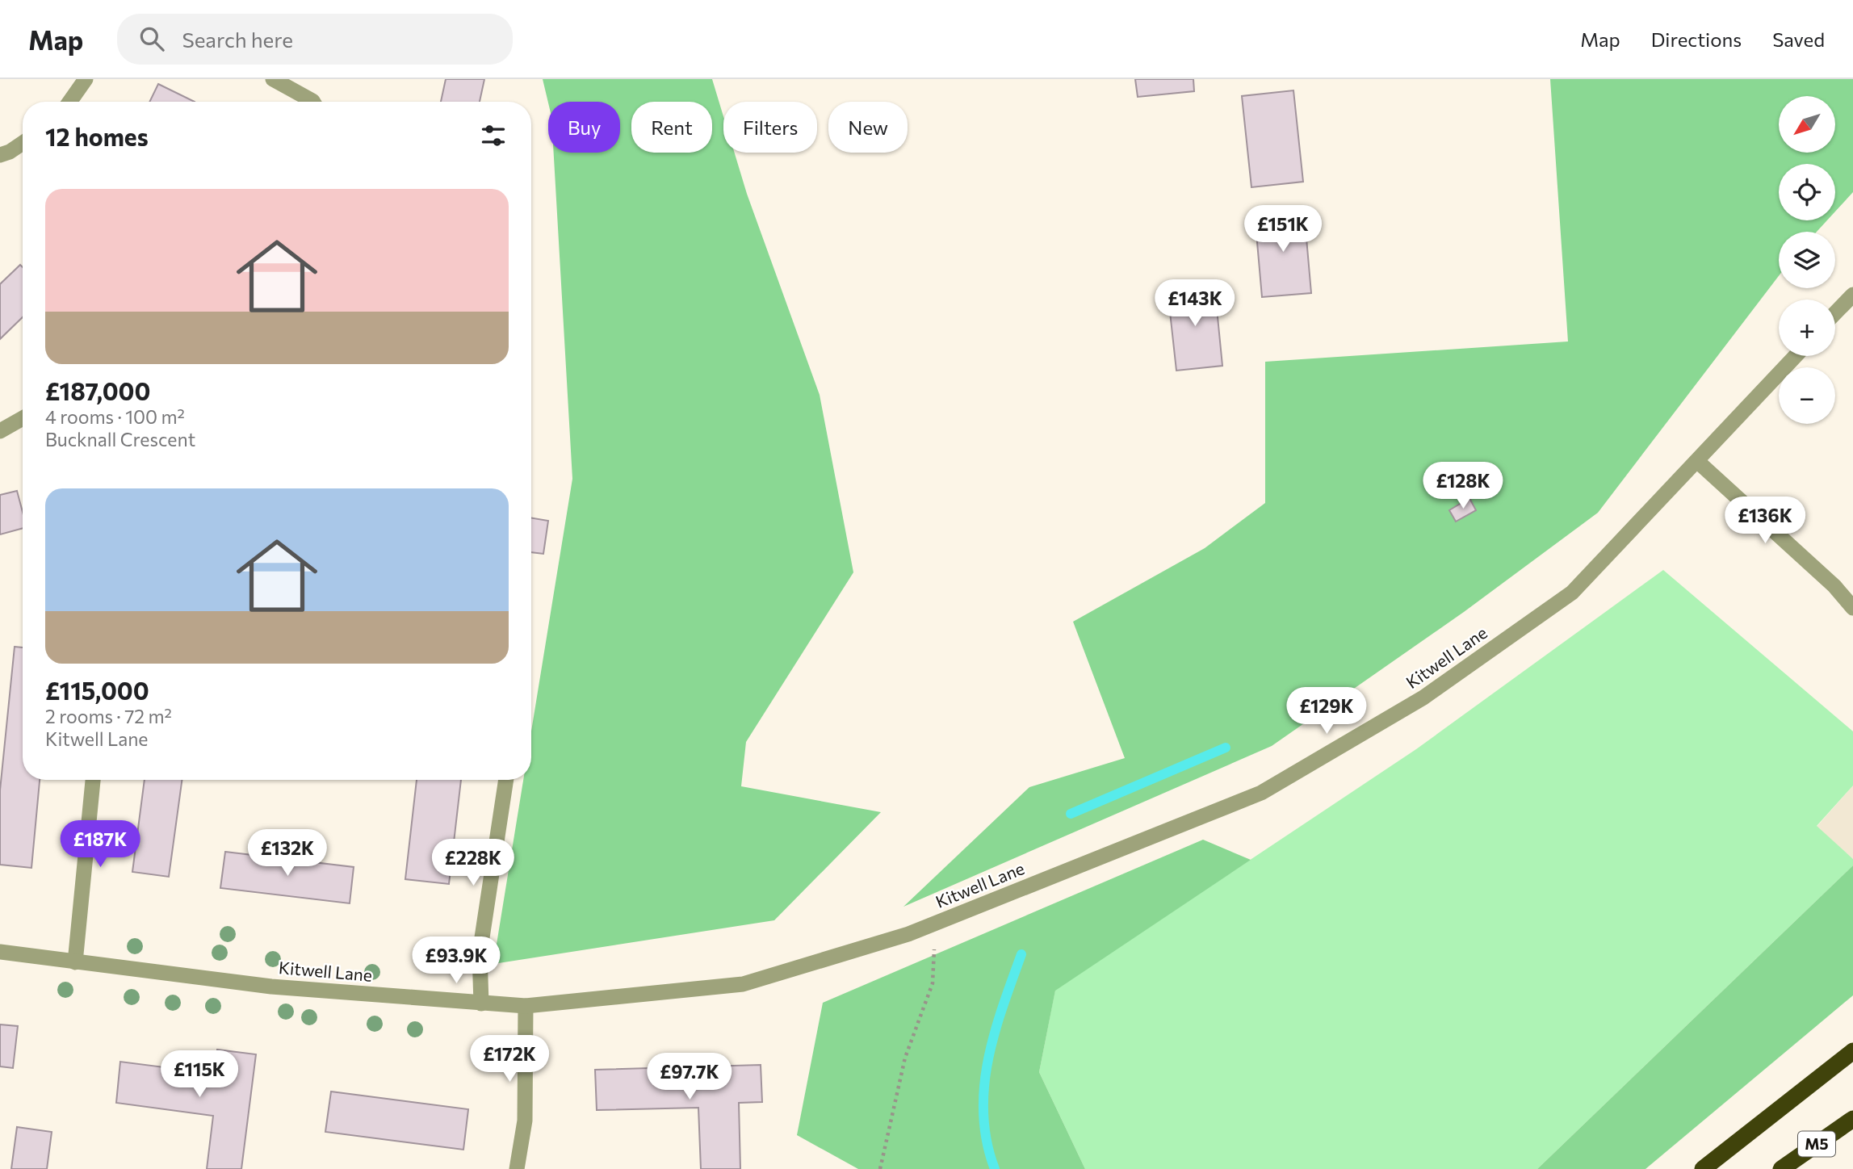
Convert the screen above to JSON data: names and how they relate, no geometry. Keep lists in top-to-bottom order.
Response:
{
  "streets": {
    "highway": ["M5"],
    "street": ["Kitwell Lane"]
  },
  "north": "bottom left",
  "page": {
    "header": "Map",
    "search": "Search here",
    "nav": ["Map", "Directions", "Saved"],
    "map_buttons": ["+", "−"],
    "chip": [
      "Buy",
      "Rent",
      "Filters",
      "New"
    ],
    "heading": "12 homes",
    "list": [
      {
        "name": "£187,000",
        "note": "4 rooms · 100 m² · Bucknall Crescent"
      },
      {
        "name": "£115,000",
        "note": "2 rooms · 72 m² · Kitwell Lane"
      }
    ],
    "price": [
      "£151K",
      "£143K",
      "£128K",
      "£136K",
      "£129K",
      "£187K",
      "£132K",
      "£228K",
      "£93.9K",
      "£172K",
      "£115K",
      "£97.7K"
    ]
  }
}
